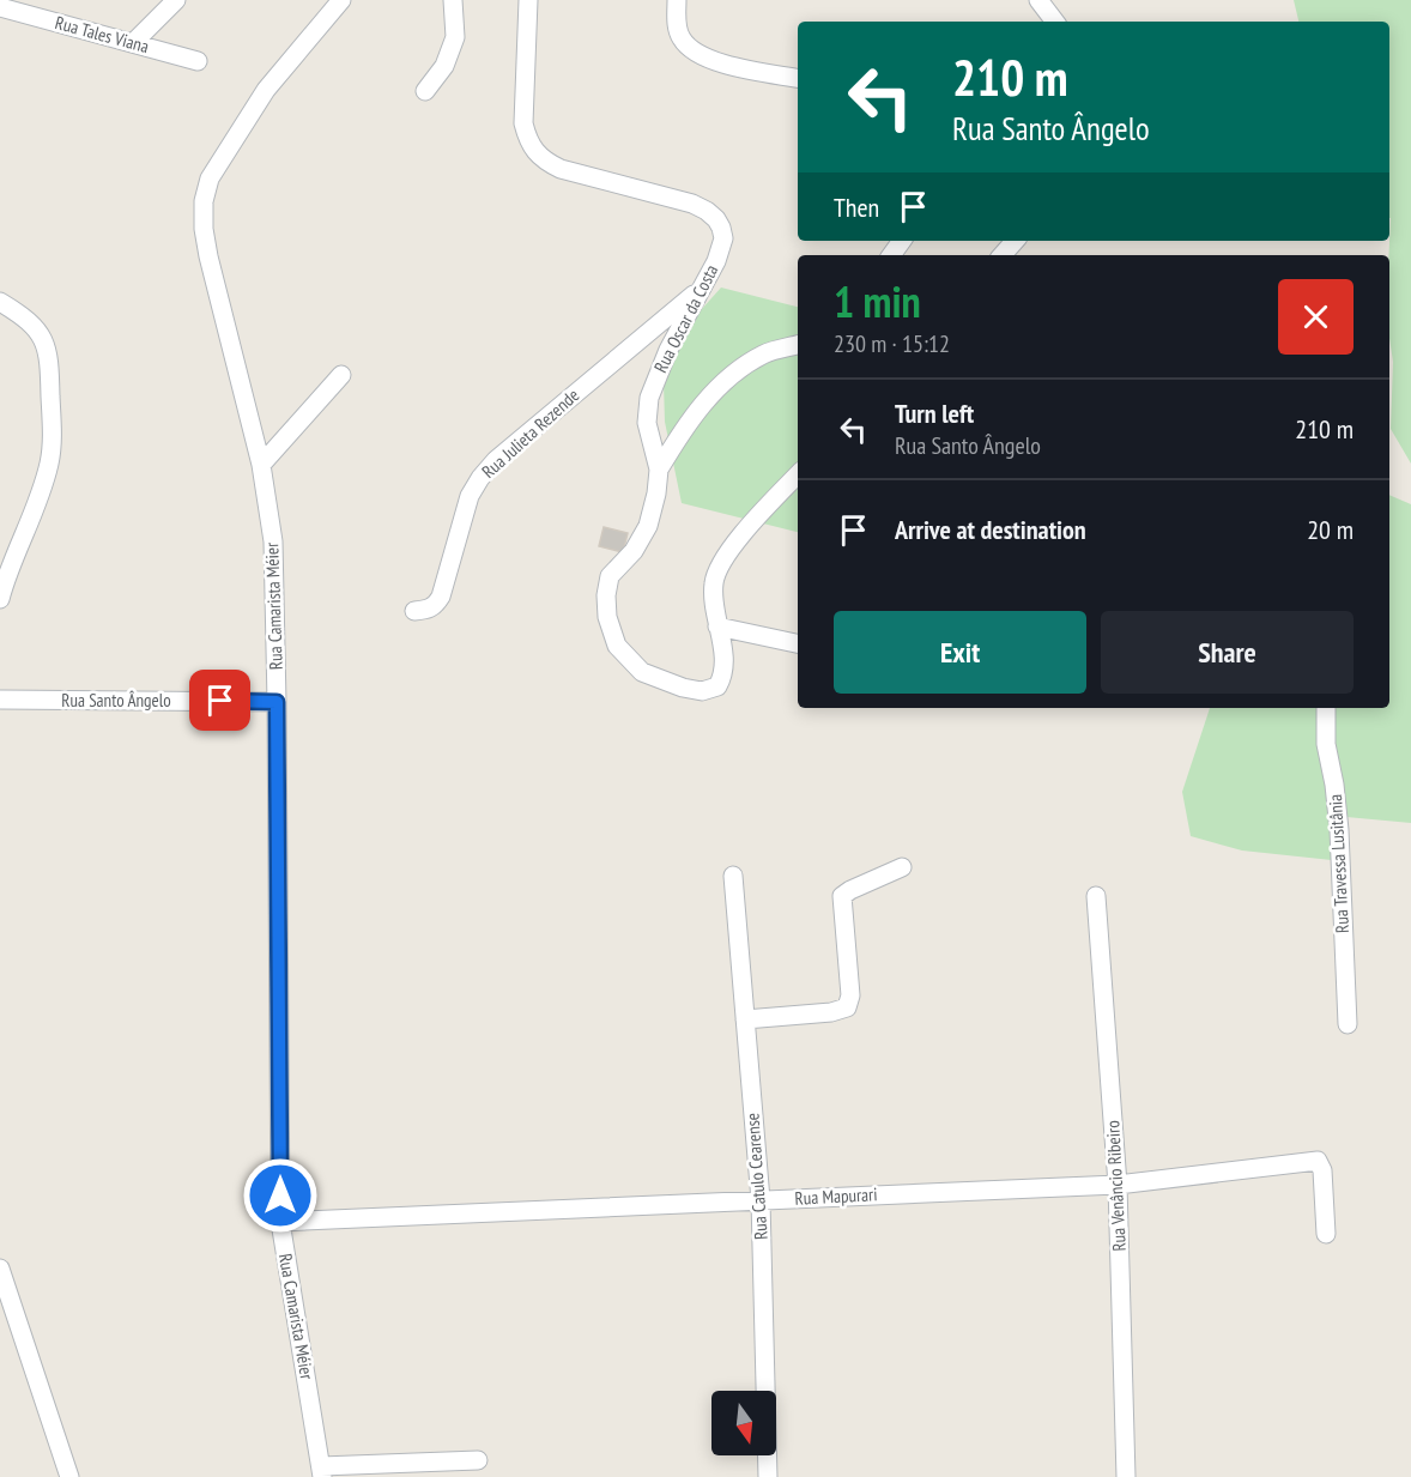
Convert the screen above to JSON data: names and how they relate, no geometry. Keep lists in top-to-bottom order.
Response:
{
  "streets": {
    "street": [
      "Rua Tales Viana",
      "Rua Oscar da Costa",
      "Rua Julieta Rezende",
      "Rua Camarista Méier",
      "Rua Santo Ângelo",
      "Rua Travessa Lusitânia",
      "Rua Catulo Cearense",
      "Rua Venâncio Ribeiro",
      "Rua Mapurari"
    ]
  },
  "crossings": [
    ["Rua Oscar da Costa", "Rua Julieta Rezende"],
    ["Rua Camarista Méier", "Rua Santo Ângelo"],
    ["Rua Camarista Méier", "Rua Mapurari"],
    ["Rua Catulo Cearense", "Rua Mapurari"],
    ["Rua Venâncio Ribeiro", "Rua Mapurari"]
  ],
  "north": "bottom",
  "page": {
    "turn": ["210 m", "Rua Santo Ângelo"],
    "then": "Then",
    "heading": ["1 min", "230 m · 15:12"],
    "list": [
      {
        "name": "Turn left",
        "note": "Rua Santo Ângelo",
        "value": "210 m"
      },
      {
        "name": "Arrive at destination",
        "value": "20 m"
      }
    ],
    "buttons": ["Exit", "Share"]
  }
}
